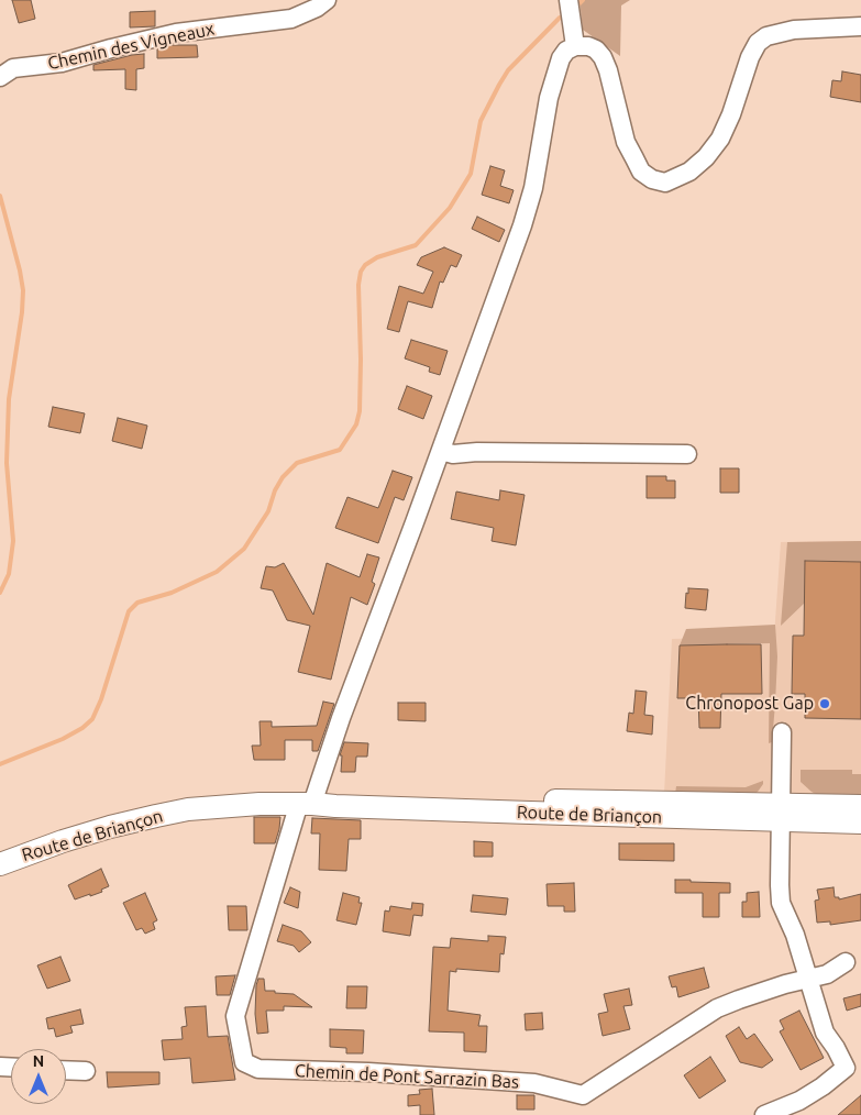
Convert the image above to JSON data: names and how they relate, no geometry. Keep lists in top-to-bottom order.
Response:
{
  "streets": {
    "main road": ["Route de Briançon"],
    "street": ["Chemin des Vigneaux", "Chemin de Pont Sarrazin Bas"]
  },
  "crossings": [
    ["Route de Briançon", "Chemin de Pont Sarrazin Bas"]
  ],
  "places": ["Chronopost Gap"],
  "north": "top"
}
